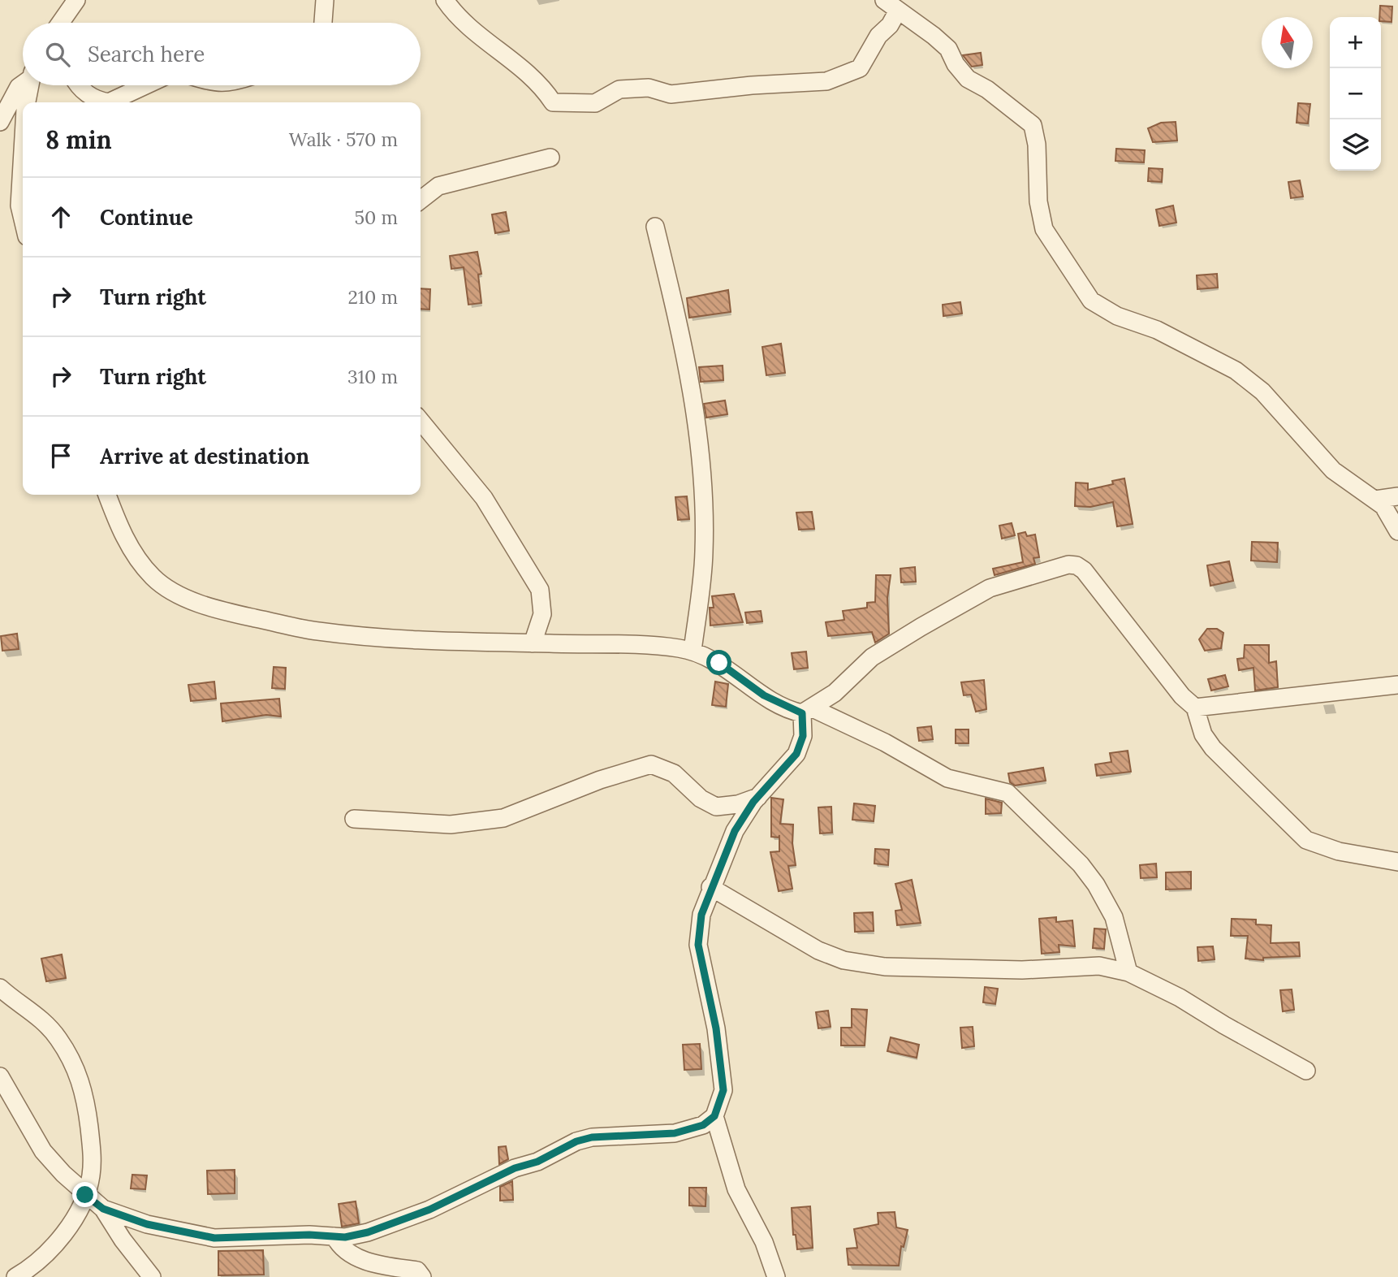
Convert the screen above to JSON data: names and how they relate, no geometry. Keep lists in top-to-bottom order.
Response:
{
  "north": "top",
  "page": {
    "map_buttons": ["+", "−"],
    "search": "Search here",
    "heading": ["8 min", "Walk · 570 m"],
    "list": [
      ["Continue", "50 m"],
      ["Turn right", "210 m"],
      ["Turn right", "310 m"],
      "Arrive at destination"
    ]
  }
}
